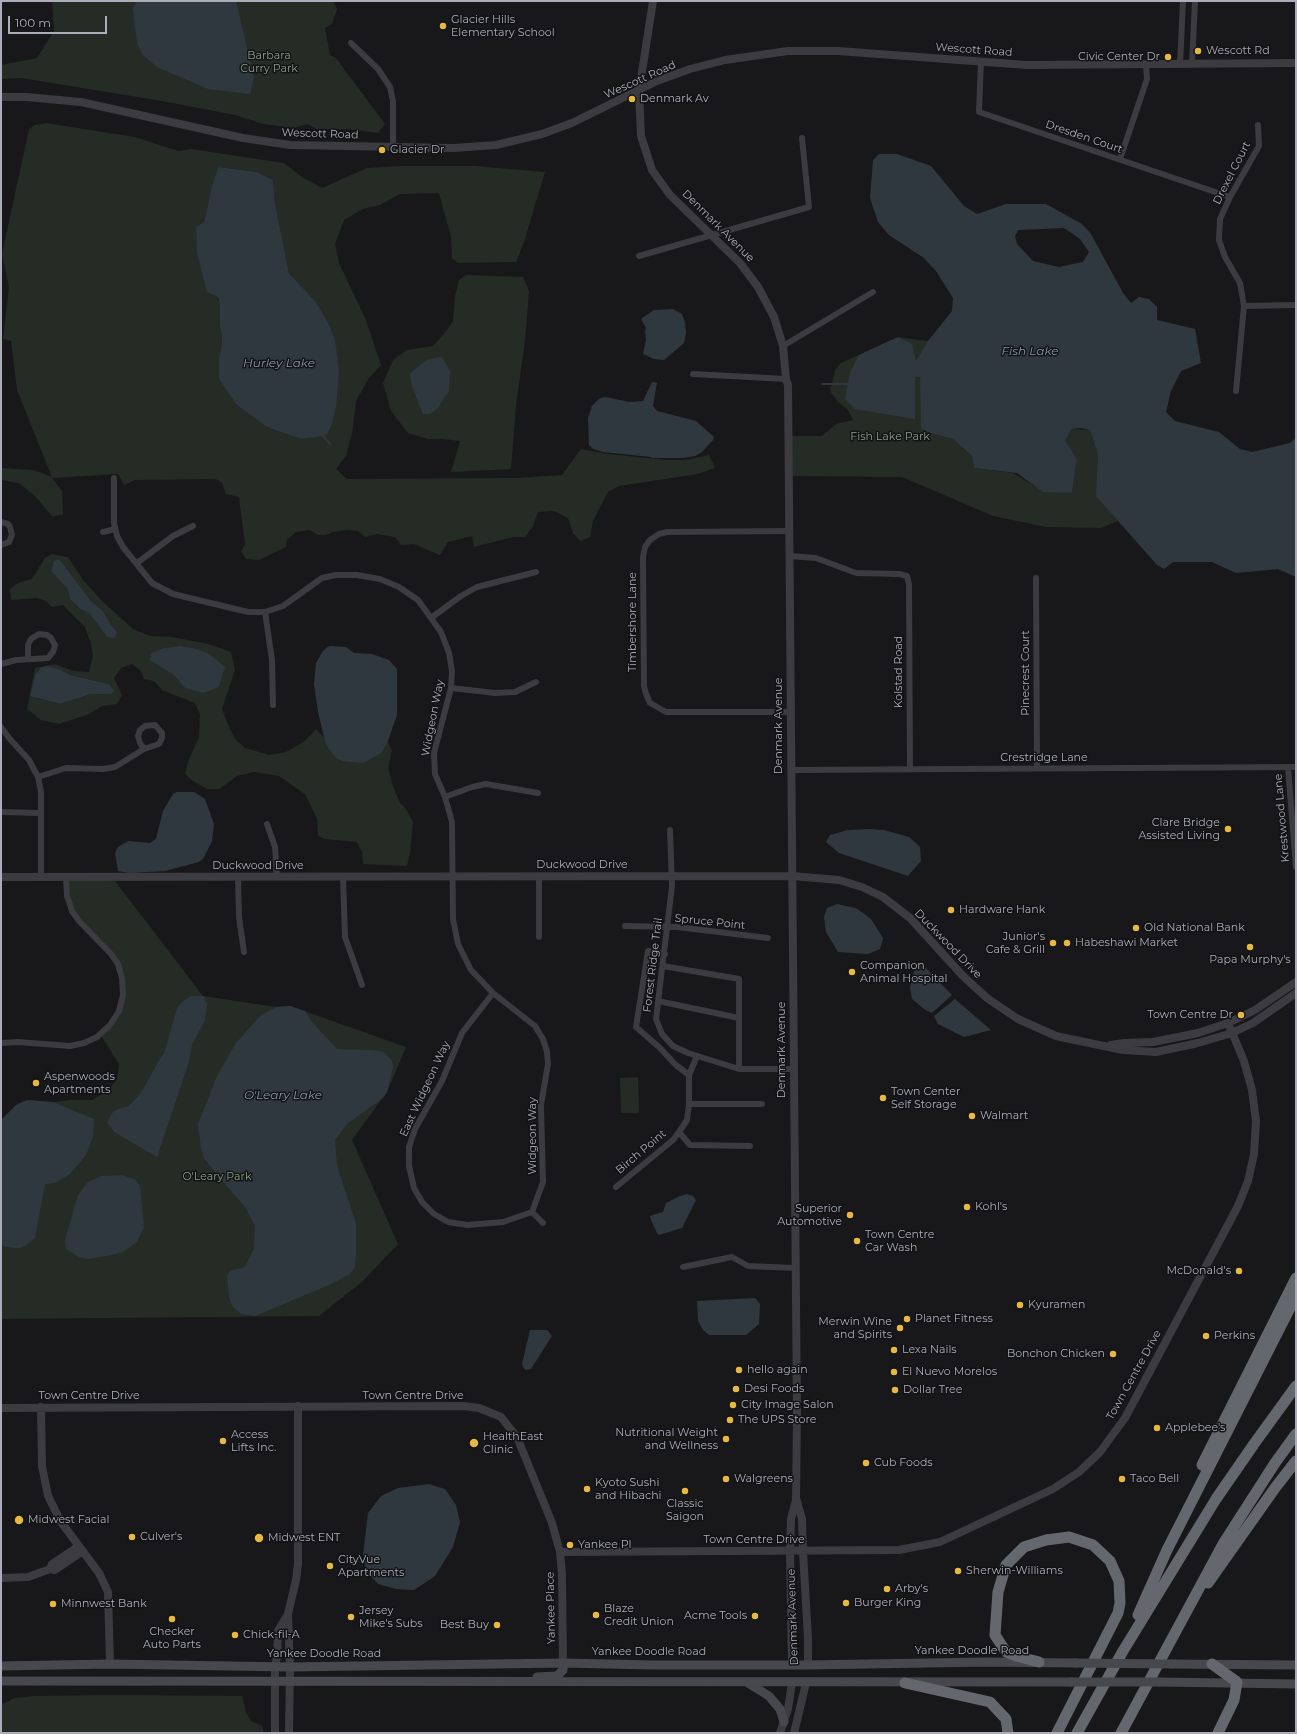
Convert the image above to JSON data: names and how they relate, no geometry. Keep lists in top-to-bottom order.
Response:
{
  "streets": {
    "main road": ["Denmark Avenue", "Yankee Doodle Road"],
    "street": [
      "Wescott Road",
      "Dresden Court",
      "Drexel Court",
      "Timbershore Lane",
      "Kolstad Road",
      "Pinecrest Court",
      "Widgeon Way",
      "Crestridge Lane",
      "Krestwood Lane",
      "Duckwood Drive",
      "Spruce Point",
      "Forest Ridge Trail",
      "East Widgeon Way",
      "Birch Point",
      "Town Centre Drive",
      "Yankee Place"
    ]
  },
  "crossings": [
    ["Wescott Road", "Dresden Court"],
    ["Wescott Road", "Denmark Avenue"],
    ["Dresden Court", "Drexel Court"],
    ["Denmark Avenue", "Timbershore Lane"],
    ["Denmark Avenue", "Kolstad Road"],
    ["Denmark Avenue", "Crestridge Lane"],
    ["Denmark Avenue", "Duckwood Drive"],
    ["Denmark Avenue", "Forest Ridge Trail"],
    ["Denmark Avenue", "Town Centre Drive"],
    ["Denmark Avenue", "Yankee Doodle Road"],
    ["Kolstad Road", "Crestridge Lane"],
    ["Pinecrest Court", "Crestridge Lane"],
    ["Widgeon Way", "Duckwood Drive"],
    ["Widgeon Way", "East Widgeon Way"],
    ["Crestridge Lane", "Krestwood Lane"],
    ["Duckwood Drive", "Forest Ridge Trail"],
    ["Duckwood Drive", "Town Centre Drive"],
    ["Spruce Point", "Forest Ridge Trail"],
    ["Forest Ridge Trail", "Birch Point"],
    ["Town Centre Drive", "Yankee Place"],
    ["Yankee Place", "Yankee Doodle Road"]
  ],
  "water": ["Fish Lake", "Hurley Lake", "O'Leary Lake"],
  "parks": ["Barbara Curry Park", "Fish Lake Park", "O'Leary Park"],
  "places": [
    "Glacier Hills Elementary School",
    "Wescott Rd",
    "Civic Center Dr",
    "Denmark Av",
    "Glacier Dr",
    "Clare Bridge Assisted Living",
    "Hardware Hank",
    "Old National Bank",
    "Junior's Cafe & Grill",
    "Habeshawi Market",
    "Papa Murphy's",
    "Companion Animal Hospital",
    "Town Centre Dr",
    "Aspenwoods Apartments",
    "Town Center Self Storage",
    "Walmart",
    "Kohl's",
    "Superior Automotive",
    "Town Centre Car Wash",
    "McDonald's",
    "Kyuramen",
    "Planet Fitness",
    "Merwin Wine and Spirits",
    "Perkins",
    "Lexa Nails",
    "Bonchon Chicken",
    "hello again",
    "El Nuevo Morelos",
    "Desi Foods",
    "Dollar Tree",
    "City Image Salon",
    "The UPS Store",
    "Applebee's",
    "Nutritional Weight and Wellness",
    "Access Lifts Inc.",
    "HealthEast Clinic",
    "Cub Foods",
    "Walgreens",
    "Taco Bell",
    "Kyoto Sushi and Hibachi",
    "Classic Saigon",
    "Midwest Facial",
    "Culver's",
    "Midwest ENT",
    "Yankee Pl",
    "CityVue Apartments",
    "Sherwin-Williams",
    "Arby's",
    "Burger King",
    "Minnwest Bank",
    "Blaze Credit Union",
    "Acme Tools",
    "Jersey Mike's Subs",
    "Checker Auto Parts",
    "Best Buy",
    "Chick-fil-A"
  ],
  "scale_bar": "100 m"
}
